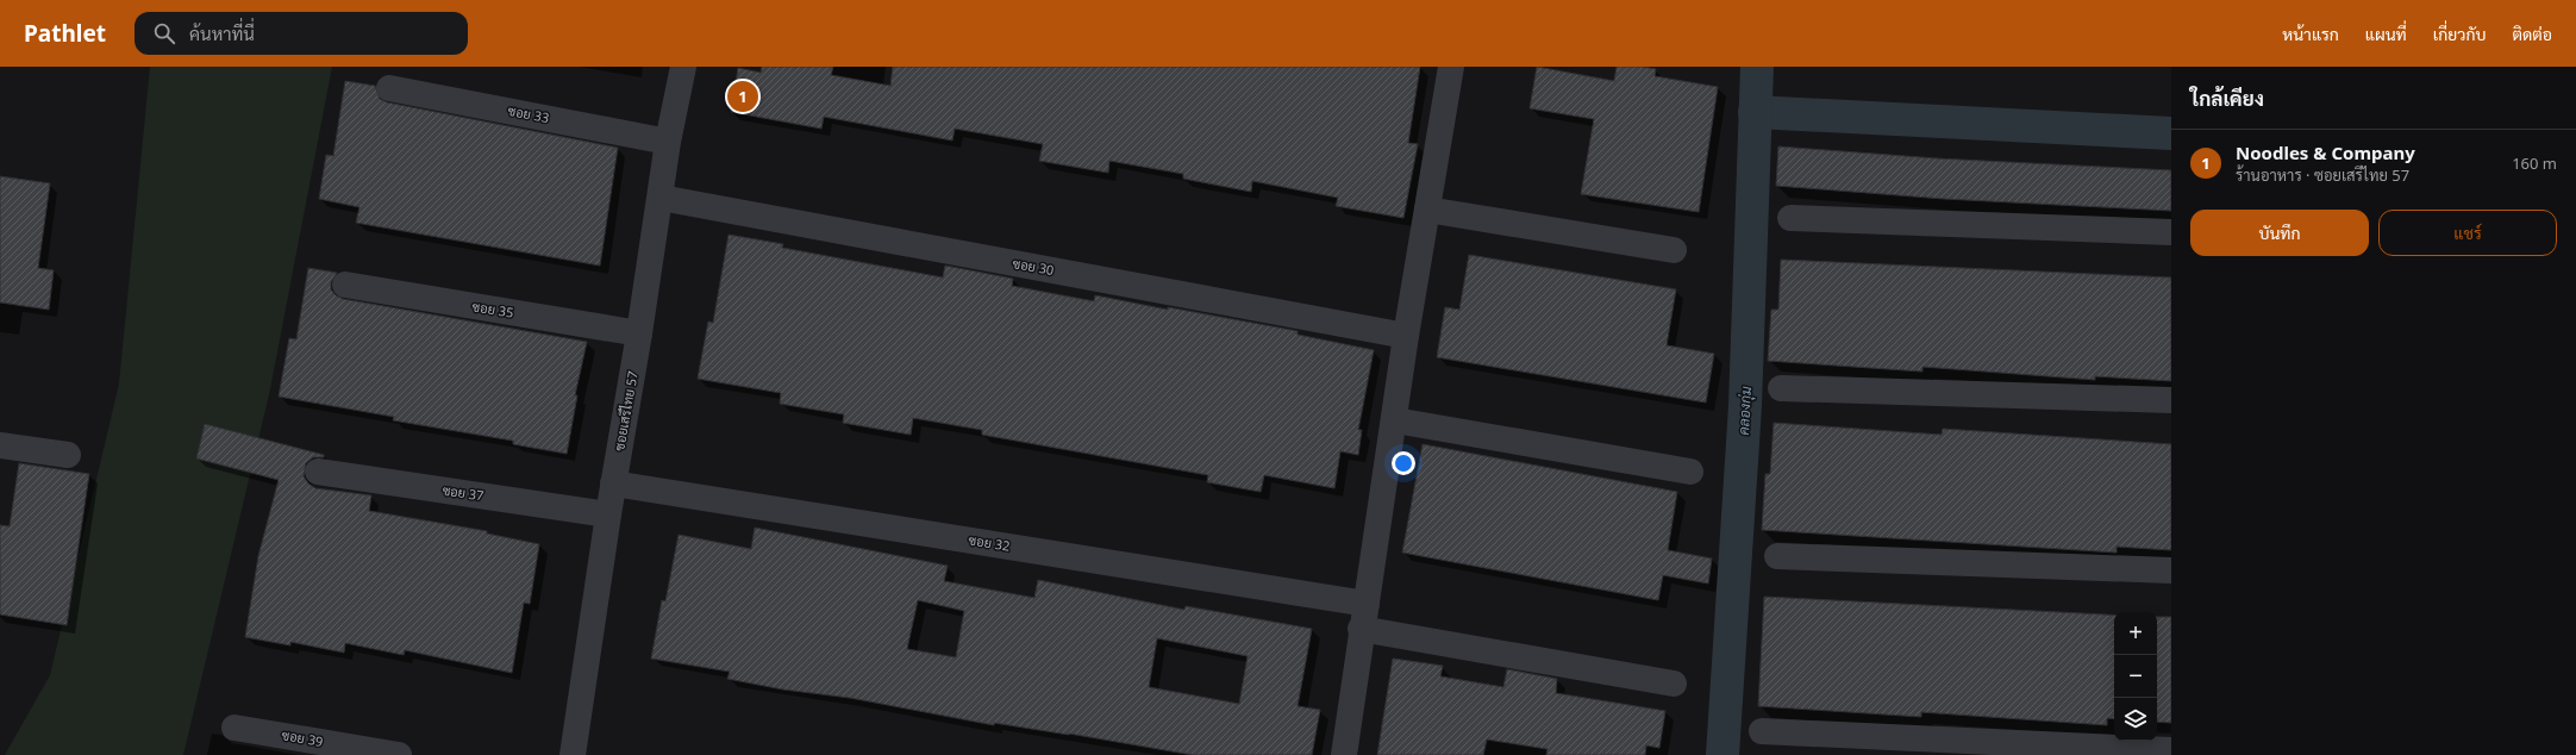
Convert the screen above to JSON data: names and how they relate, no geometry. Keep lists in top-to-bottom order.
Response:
{
  "streets": {
    "street": [
      "ซอย 33",
      "ซอย 30",
      "ซอย 35",
      "ซอยเสรีไทย 57",
      "ซอย 37",
      "ซอย 32",
      "ซอย 39"
    ]
  },
  "crossings": [
    ["ซอย 33", "ซอยเสรีไทย 57"],
    ["ซอย 30", "ซอยเสรีไทย 57"],
    ["ซอย 35", "ซอยเสรีไทย 57"],
    ["ซอยเสรีไทย 57", "ซอย 37"],
    ["ซอยเสรีไทย 57", "ซอย 32"]
  ],
  "water": ["คลองกุ่ม"],
  "page": {
    "header": "Pathlet",
    "search": "ค้นหาที่นี่",
    "nav": [
      "หน้าแรก",
      "แผนที่",
      "เกี่ยวกับ",
      "ติดต่อ"
    ],
    "heading": "ใกล้เคียง",
    "pins": "1",
    "list": [
      {
        "mark": "1",
        "name": "Noodles & Company",
        "note": "ร้านอาหาร · ซอยเสรีไทย 57",
        "value": "160 m"
      }
    ],
    "buttons": ["บันทึก", "แชร์"],
    "map_buttons": ["+", "−"]
  }
}
